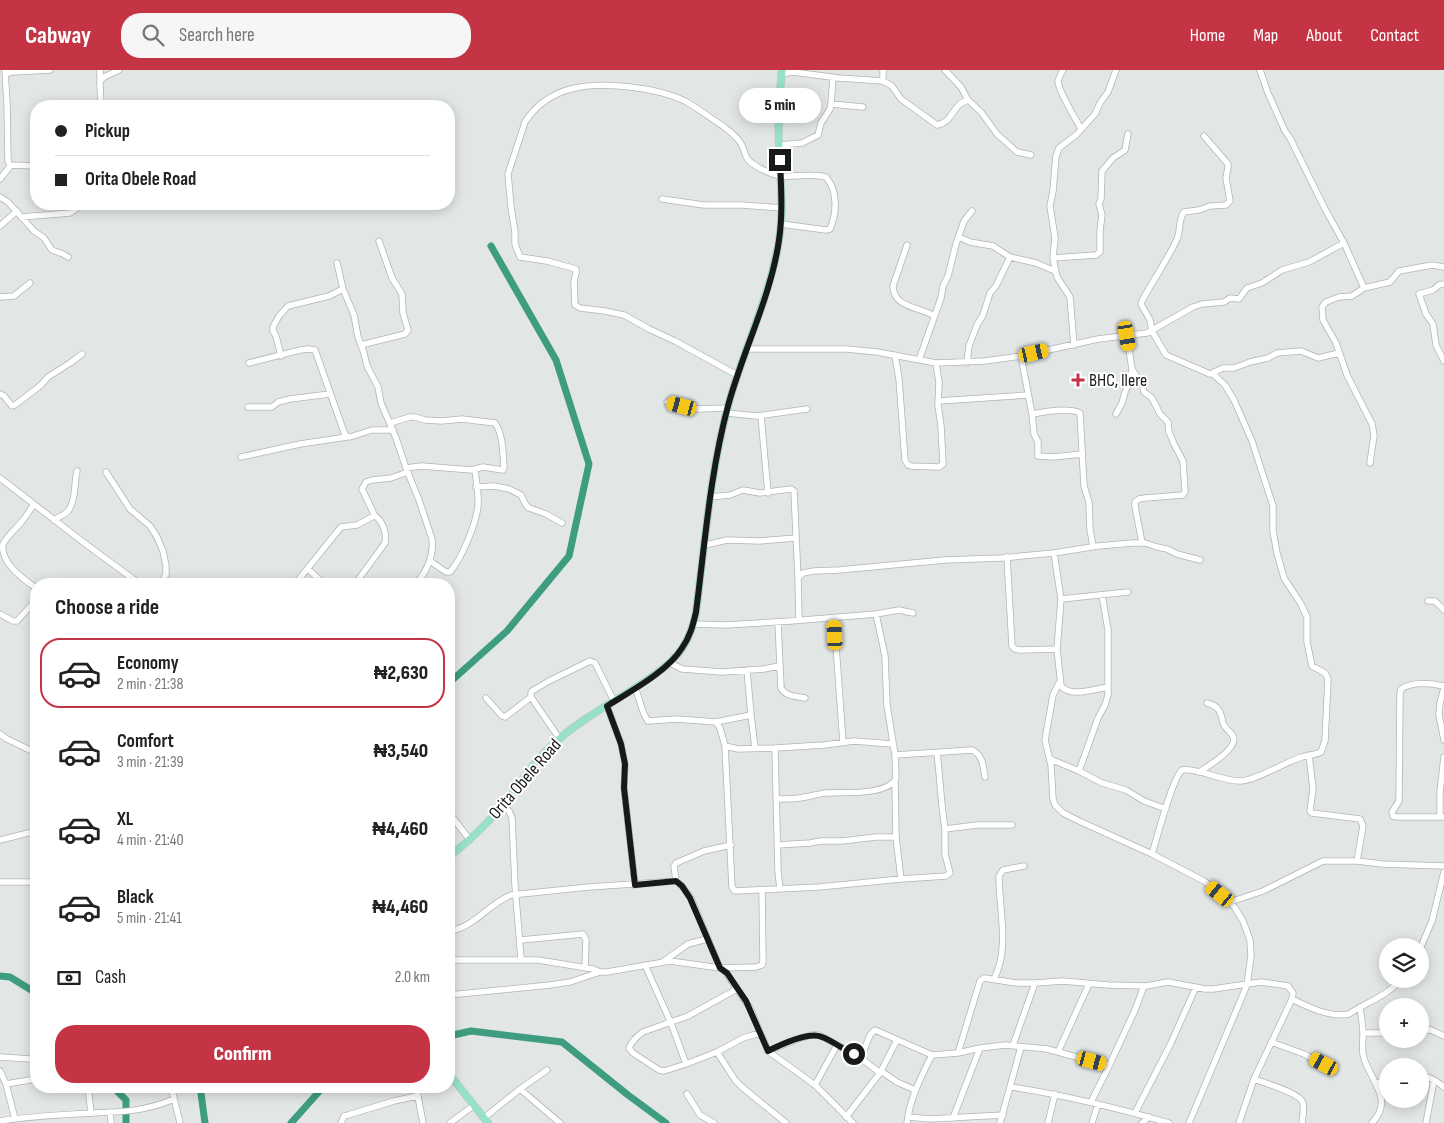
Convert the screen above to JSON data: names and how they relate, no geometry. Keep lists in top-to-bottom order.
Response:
{
  "streets": {
    "main road": ["Orita Obele Road"]
  },
  "places": {
    "health": ["BHC, Ilere"]
  },
  "page": {
    "header": "Cabway",
    "search": "Search here",
    "nav": [
      "Home",
      "Map",
      "About",
      "Contact"
    ],
    "bubble": "5 min",
    "banner": ["Pickup", "Orita Obele Road"],
    "heading": "Choose a ride",
    "list": [
      {
        "name": "Economy",
        "note": "2 min · 21:38",
        "value": "₦2,630"
      },
      {
        "name": "Comfort",
        "note": "3 min · 21:39",
        "value": "₦3,540"
      },
      {
        "name": "XL",
        "note": "4 min · 21:40",
        "value": "₦4,460"
      },
      {
        "name": "Black",
        "note": "5 min · 21:41",
        "value": "₦4,460"
      }
    ],
    "map_buttons": ["+", "−"],
    "pay": ["Cash", "2.0 km"],
    "buttons": "Confirm"
  }
}
